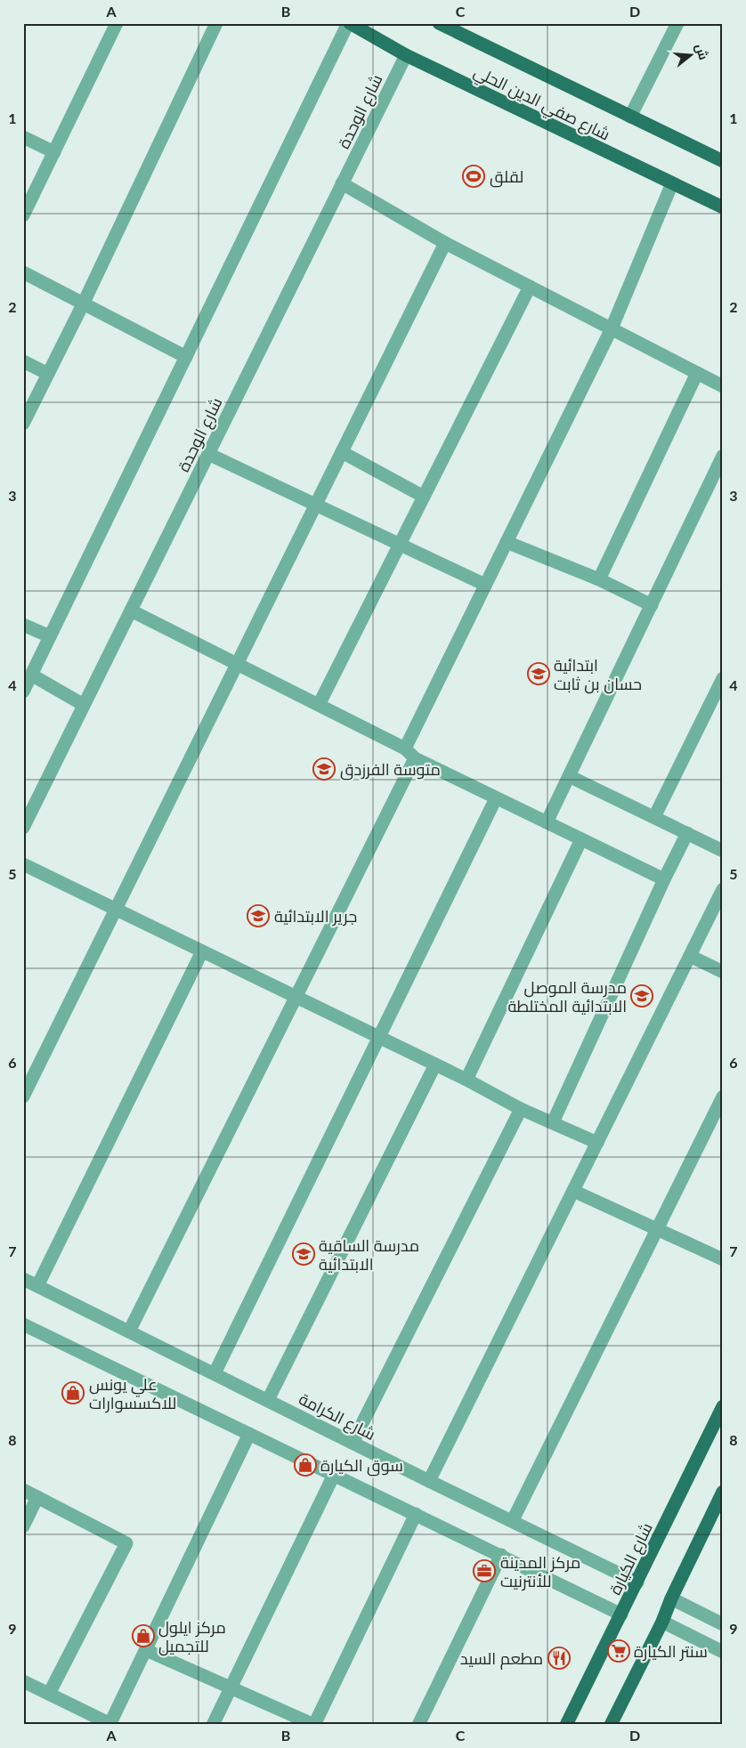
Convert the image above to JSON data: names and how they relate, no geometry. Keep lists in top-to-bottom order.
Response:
{
  "streets": {
    "main road": ["شارع صفي الدين الحلي", "شارع الكيارة"],
    "street": ["شارع الوحدة", "شارع الكرامة"]
  },
  "crossings": [
    ["شارع صفي الدين الحلي", "شارع الوحدة"],
    ["شارع الكرامة", "شارع الكيارة"]
  ],
  "places": {
    "sports": ["لقلق"],
    "school or university": [
      "ابتدائية حسان بن ثابت",
      "متوسة الفرزدق",
      "جرير الابتدائية",
      "مدرسة الموصل الابتدائية المختلطة",
      "مدرسة الساقية الابتدائية"
    ],
    "shop": ["علي يونس للاكسسوارات", "سوق الكيارة", "مركز ايلول للتجميل"],
    "office": ["مركز المدينة للأنترنيت"],
    "supermarket": ["سنتر الكيارة"],
    "restaurant": ["مطعم السيد"]
  },
  "north": "right",
  "grid": {
    "columns": [
      "A",
      "B",
      "C",
      "D"
    ],
    "rows": [
      "1",
      "2",
      "3",
      "4",
      "5",
      "6",
      "7",
      "8",
      "9"
    ]
  }
}
